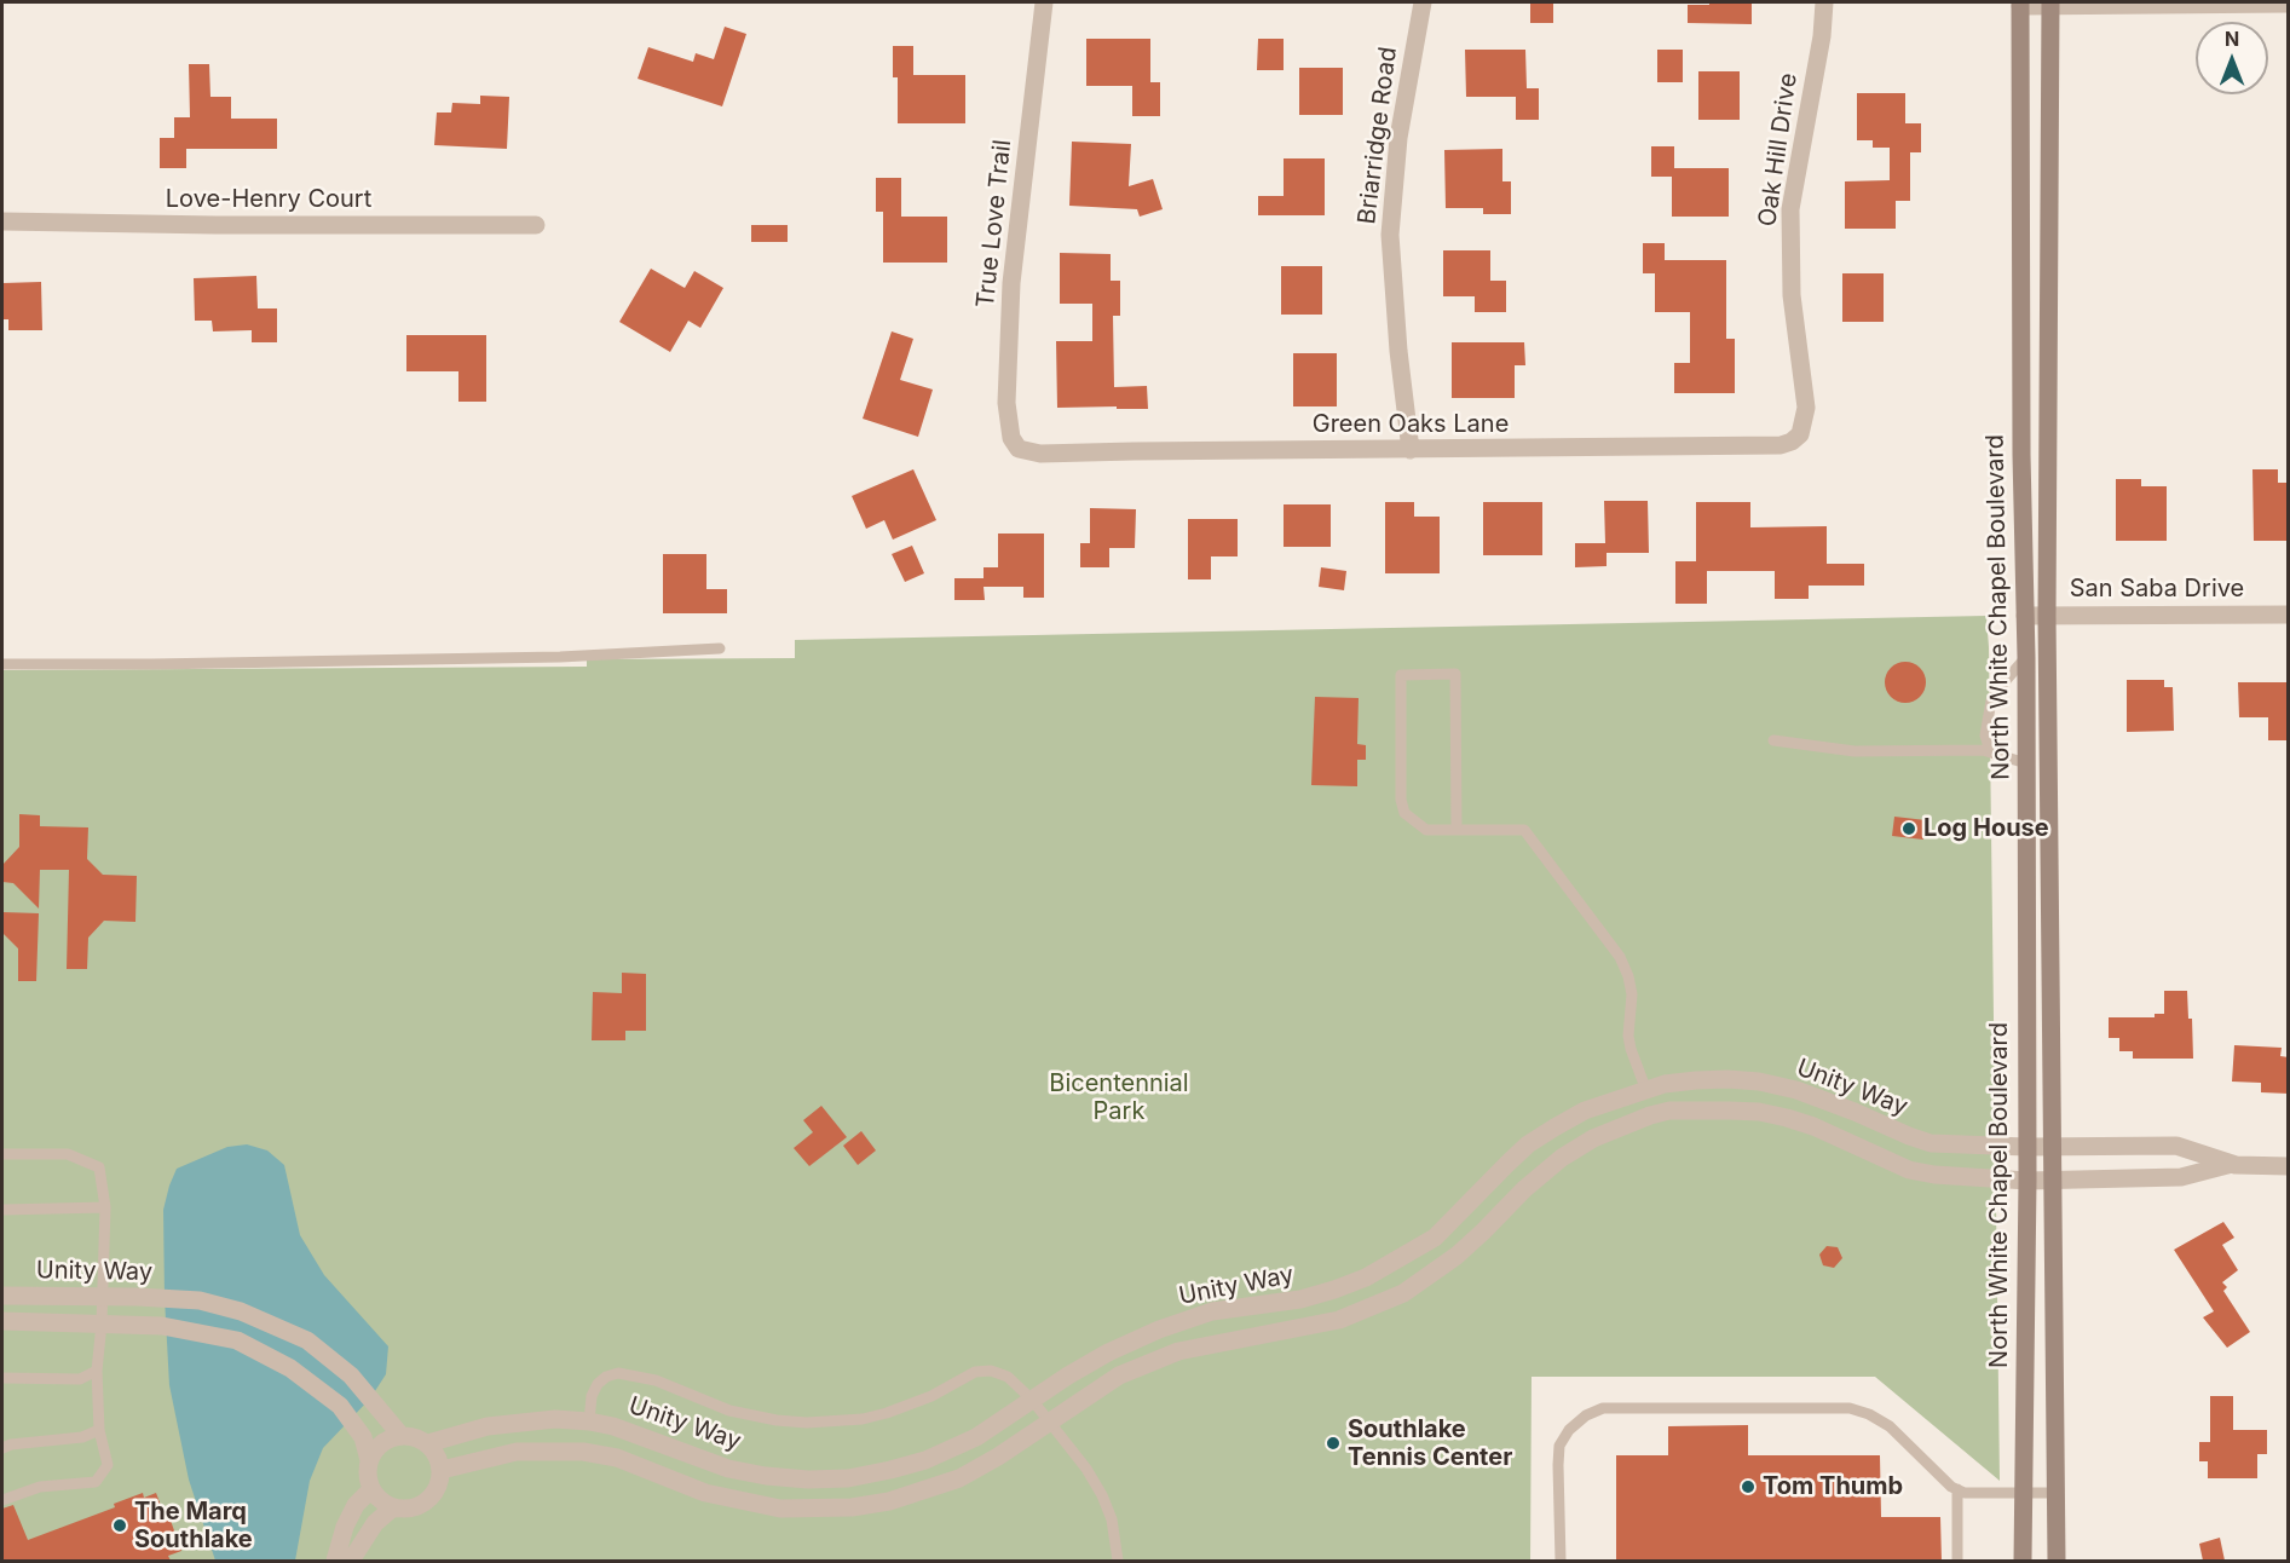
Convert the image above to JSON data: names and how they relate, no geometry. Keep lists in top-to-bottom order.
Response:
{
  "streets": {
    "main road": ["North White Chapel Boulevard"],
    "street": [
      "Briarridge Road",
      "Oak Hill Drive",
      "Love-Henry Court",
      "True Love Trail",
      "Green Oaks Lane",
      "San Saba Drive",
      "Unity Way"
    ]
  },
  "crossings": [
    ["Briarridge Road", "Green Oaks Lane"],
    ["Oak Hill Drive", "Green Oaks Lane"],
    ["True Love Trail", "Green Oaks Lane"],
    ["San Saba Drive", "North White Chapel Boulevard"],
    ["North White Chapel Boulevard", "Unity Way"]
  ],
  "parks": ["Bicentennial Park"],
  "places": [
    "Log House",
    "Southlake Tennis Center",
    "Tom Thumb",
    "The Marq Southlake"
  ],
  "north": "top"
}
